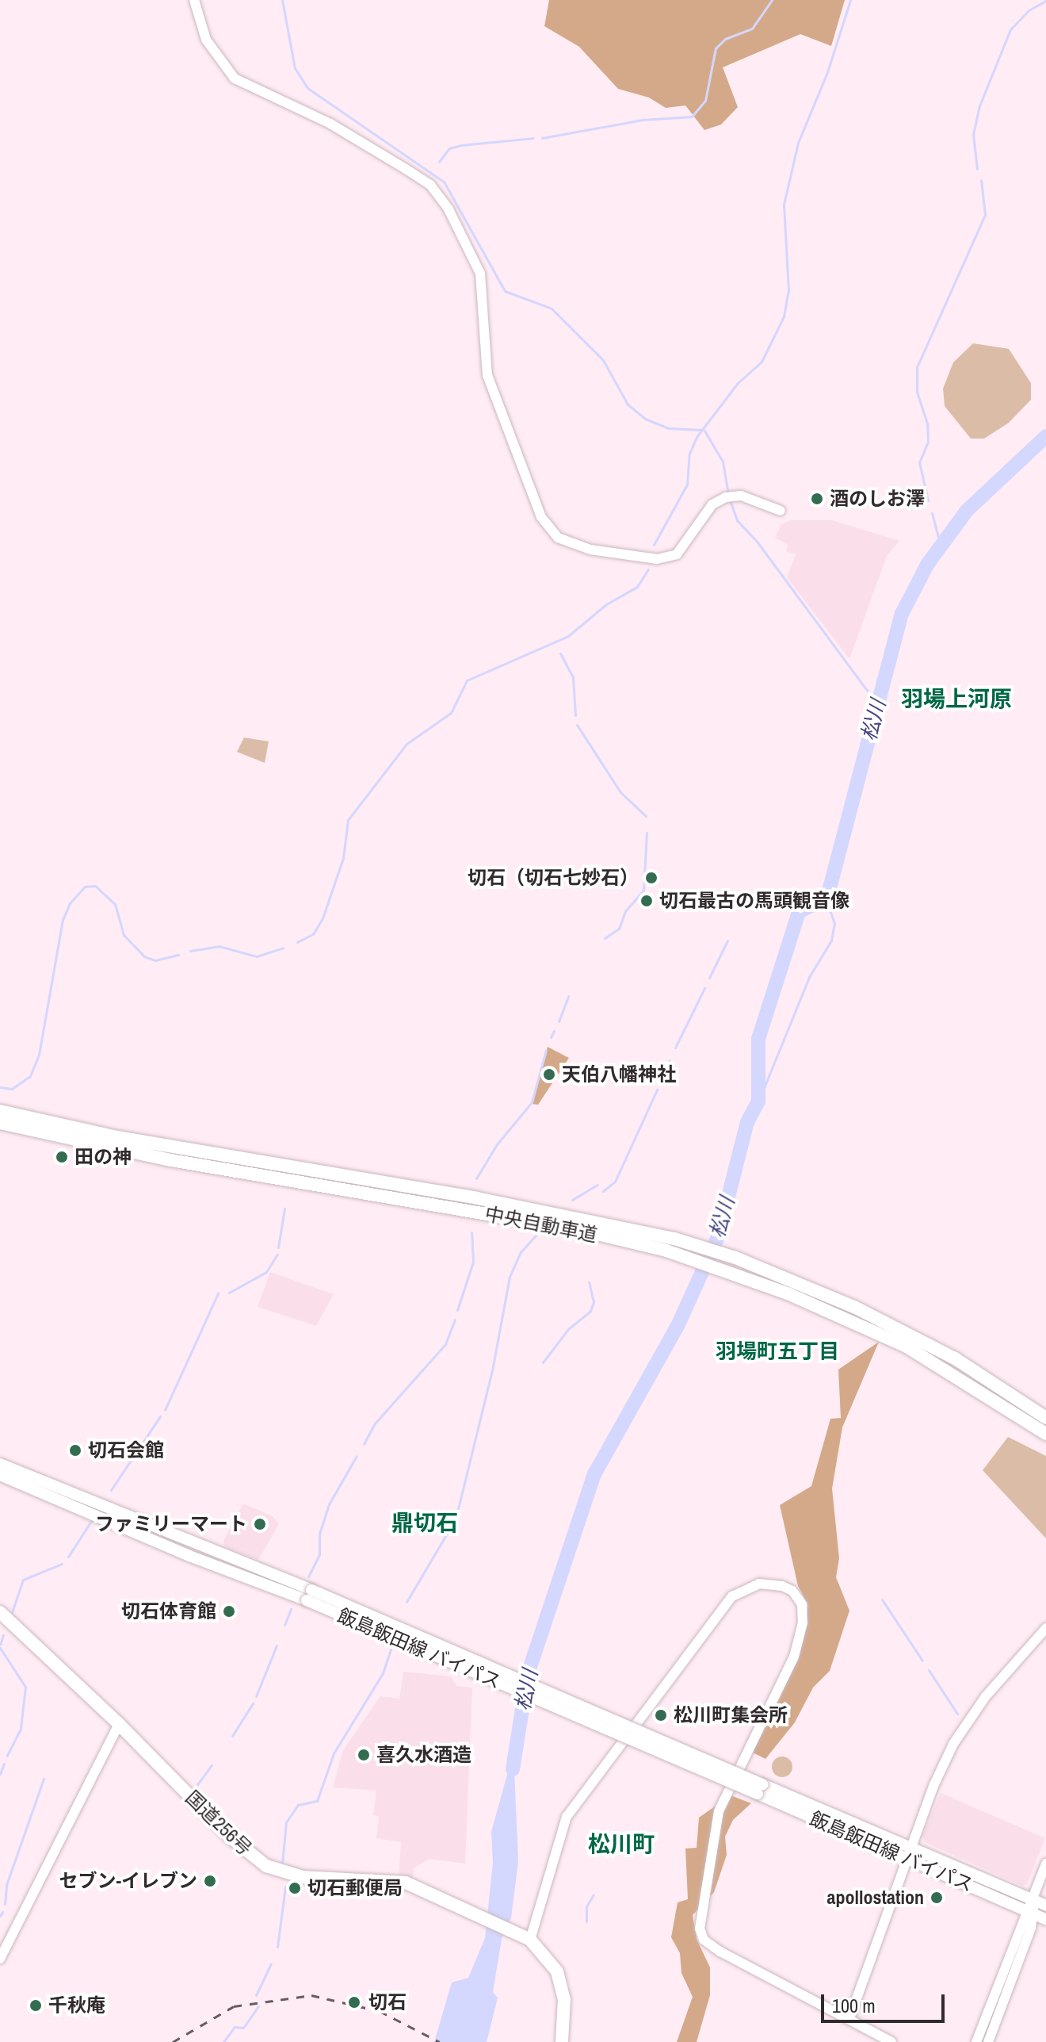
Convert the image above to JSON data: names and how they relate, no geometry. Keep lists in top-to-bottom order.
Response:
{
  "streets": {
    "highway": ["中央自動車道", "国道256号"],
    "main road": ["飯島飯田線 バイパス"]
  },
  "districts": [
    "羽場上河原",
    "羽場町五丁目",
    "鼎切石",
    "松川町"
  ],
  "water": ["松川"],
  "places": [
    "酒のしお澤",
    "切石（切石七妙石）",
    "切石最古の馬頭観音像",
    "天伯八幡神社",
    "田の神",
    "切石会館",
    "ファミリーマート",
    "切石体育館",
    "松川町集会所",
    "喜久水酒造",
    "セブン-イレブン",
    "切石郵便局",
    "apollostation",
    "切石",
    "千秋庵"
  ],
  "scale_bar": "100 m"
}
